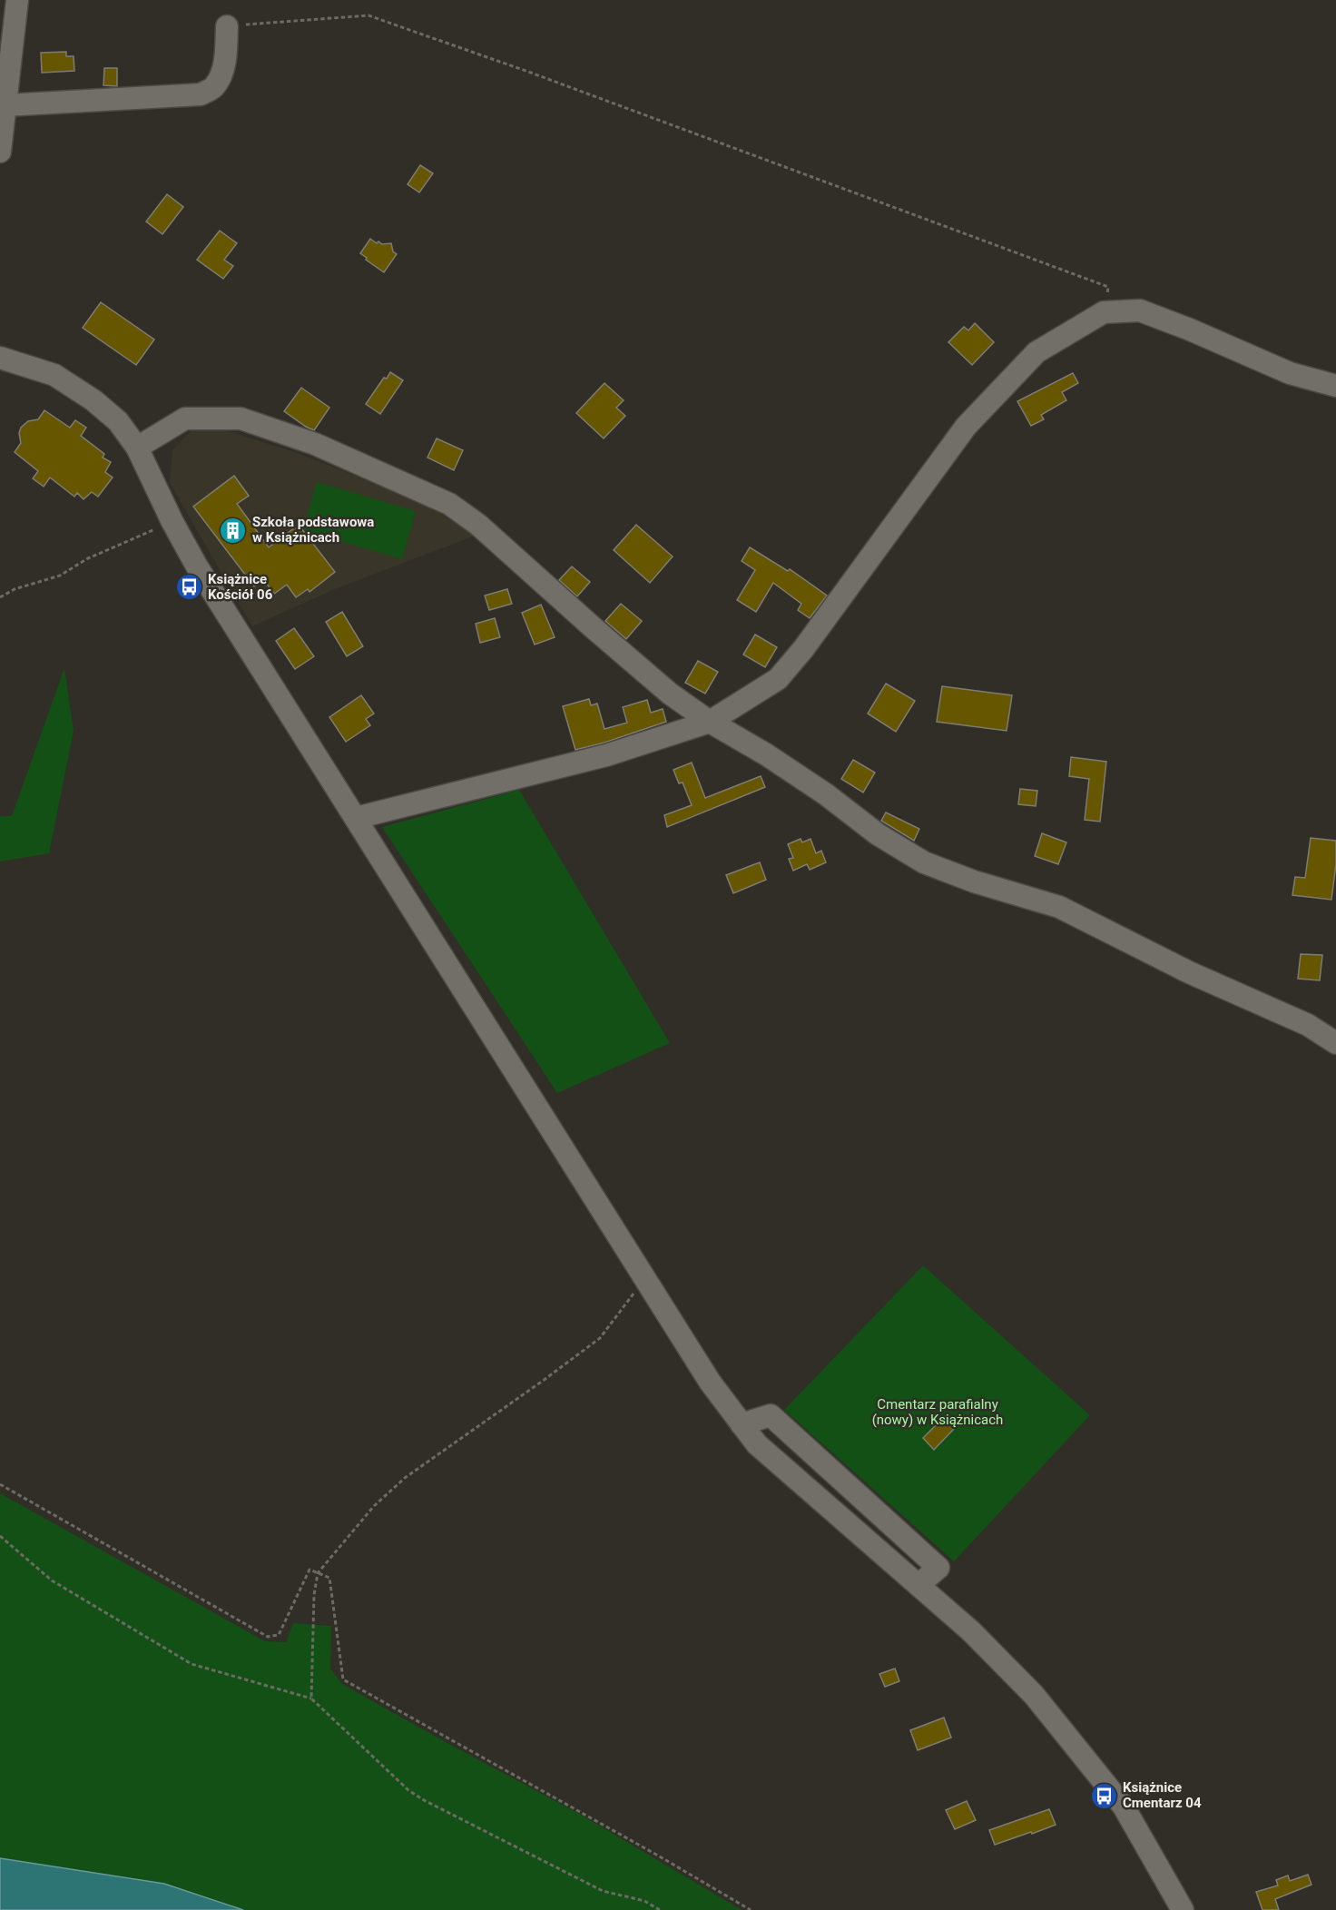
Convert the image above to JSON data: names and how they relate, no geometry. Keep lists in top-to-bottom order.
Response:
{
  "parks": ["Cmentarz parafialny (nowy) w Książnicach"],
  "places": {
    "building": ["Szkoła podstawowa w Książnicach"],
    "bus stop": ["Książnice Kościół 06", "Książnice Cmentarz 04"]
  }
}
